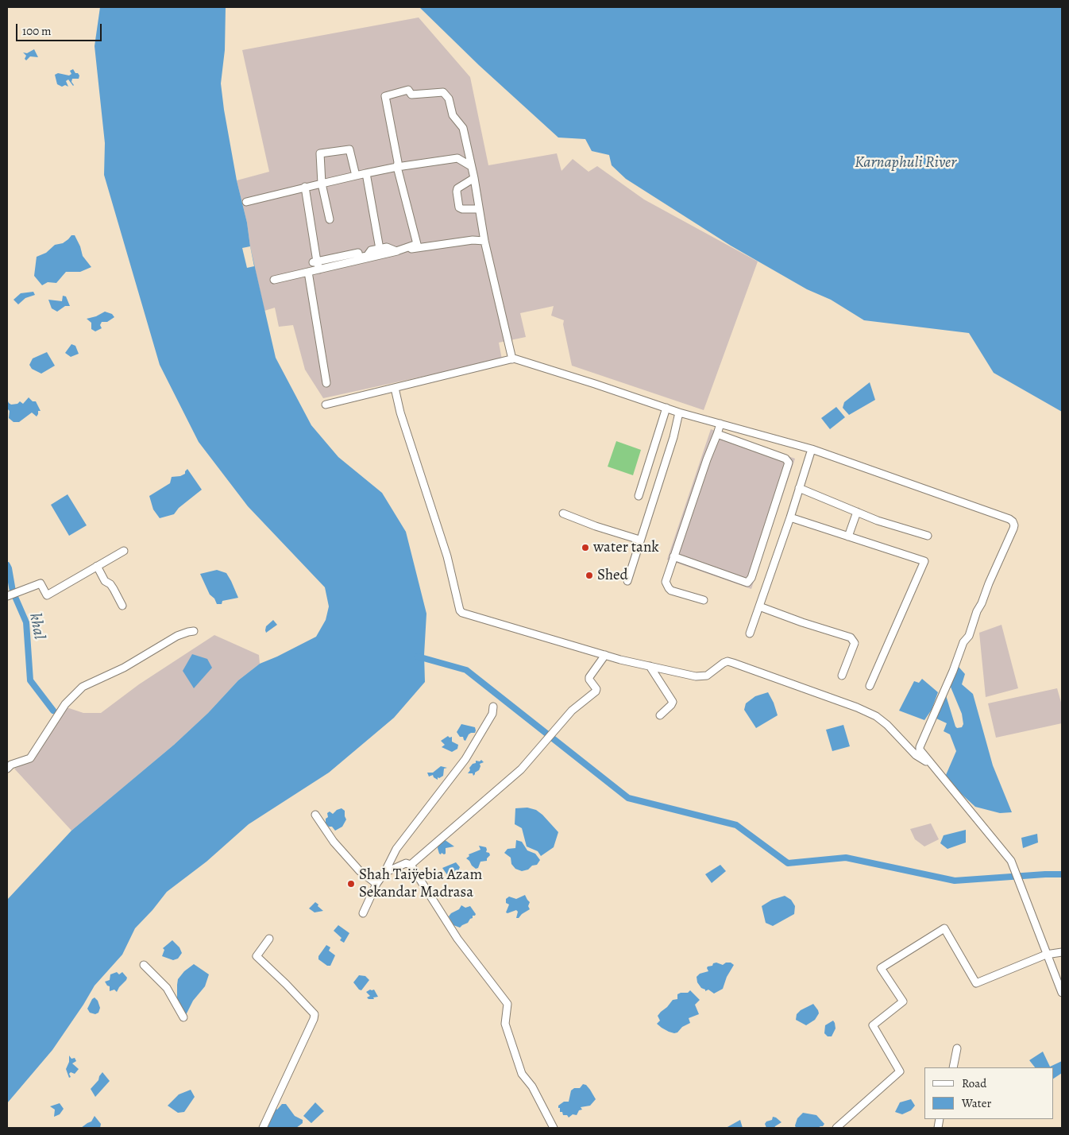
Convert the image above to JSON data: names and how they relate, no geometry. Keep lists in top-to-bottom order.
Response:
{
  "water": ["Karnaphuli River", "khal"],
  "places": ["water tank", "Shed", "Shah Taiÿebia Azam Sekandar Madrasa"],
  "legend": ["Road", "Water"],
  "scale_bar": "100 m"
}
